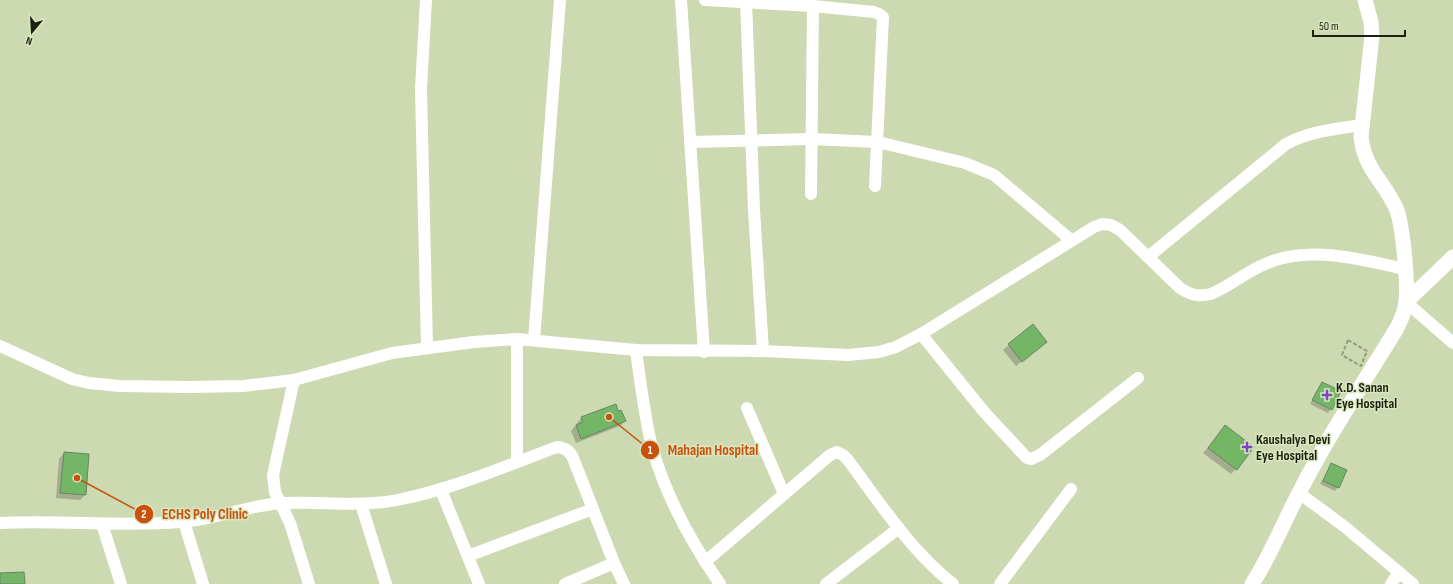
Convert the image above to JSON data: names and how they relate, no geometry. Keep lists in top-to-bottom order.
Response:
{
  "places": {
    "health": ["K.D. Sanan Eye Hospital", "Kaushalya Devi Eye Hospital"],
    "other": ["Mahajan Hospital", "ECHS Poly Clinic"]
  },
  "scale_bar": "50 m",
  "north": "bottom"
}
